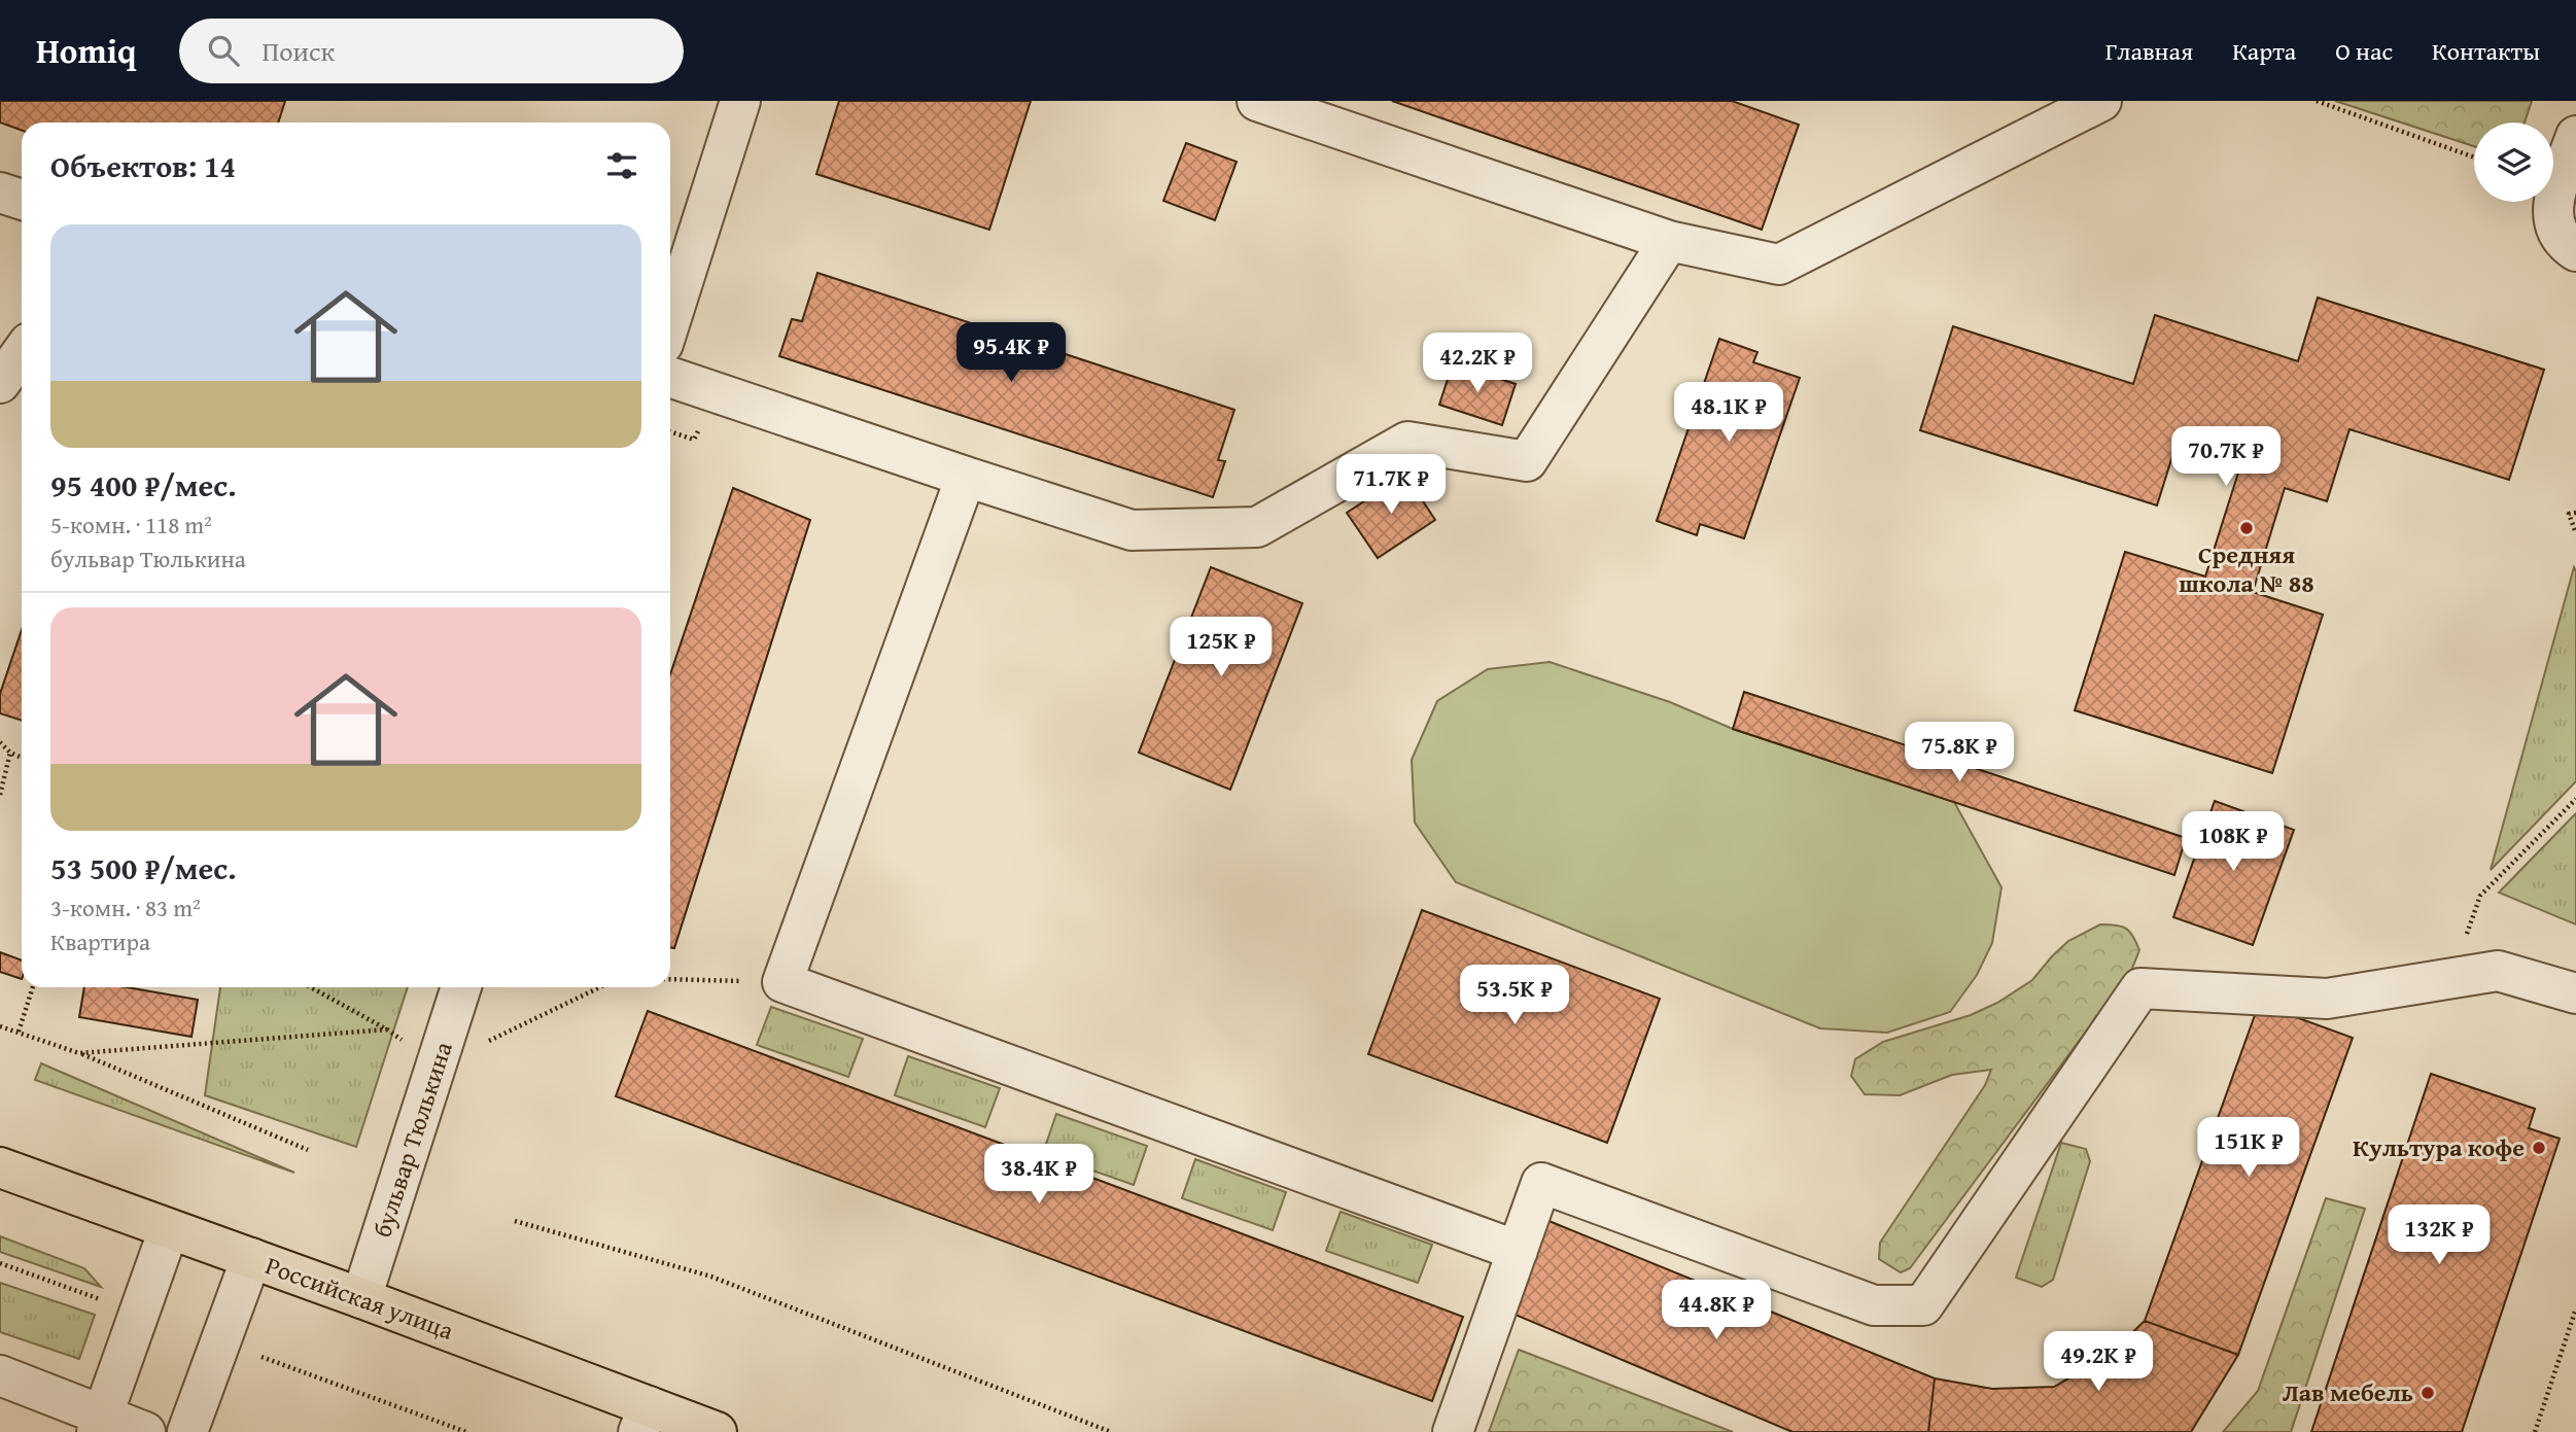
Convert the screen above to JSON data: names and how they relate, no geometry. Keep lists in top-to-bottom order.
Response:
{
  "streets": {
    "main road": ["Российская улица"],
    "street": ["бульвар Тюлькина"]
  },
  "crossings": [
    ["бульвар Тюлькина", "Российская улица"]
  ],
  "places": ["Средняя школа № 88", "Культура кофе", "Лав мебель"],
  "page": {
    "header": "Homiq",
    "search": "Поиск",
    "nav": [
      "Главная",
      "Карта",
      "О нас",
      "Контакты"
    ],
    "heading": "Объектов: 14",
    "list": [
      {
        "name": "95 400 ₽/мес.",
        "note": "5-комн. · 118 m² · бульвар Тюлькина"
      },
      {
        "name": "53 500 ₽/мес.",
        "note": "3-комн. · 83 m² · Квартира"
      }
    ],
    "price": [
      "95.4K ₽",
      "42.2K ₽",
      "48.1K ₽",
      "70.7K ₽",
      "71.7K ₽",
      "125K ₽",
      "75.8K ₽",
      "108K ₽",
      "53.5K ₽",
      "151K ₽",
      "38.4K ₽",
      "132K ₽",
      "44.8K ₽",
      "49.2K ₽"
    ]
  }
}
